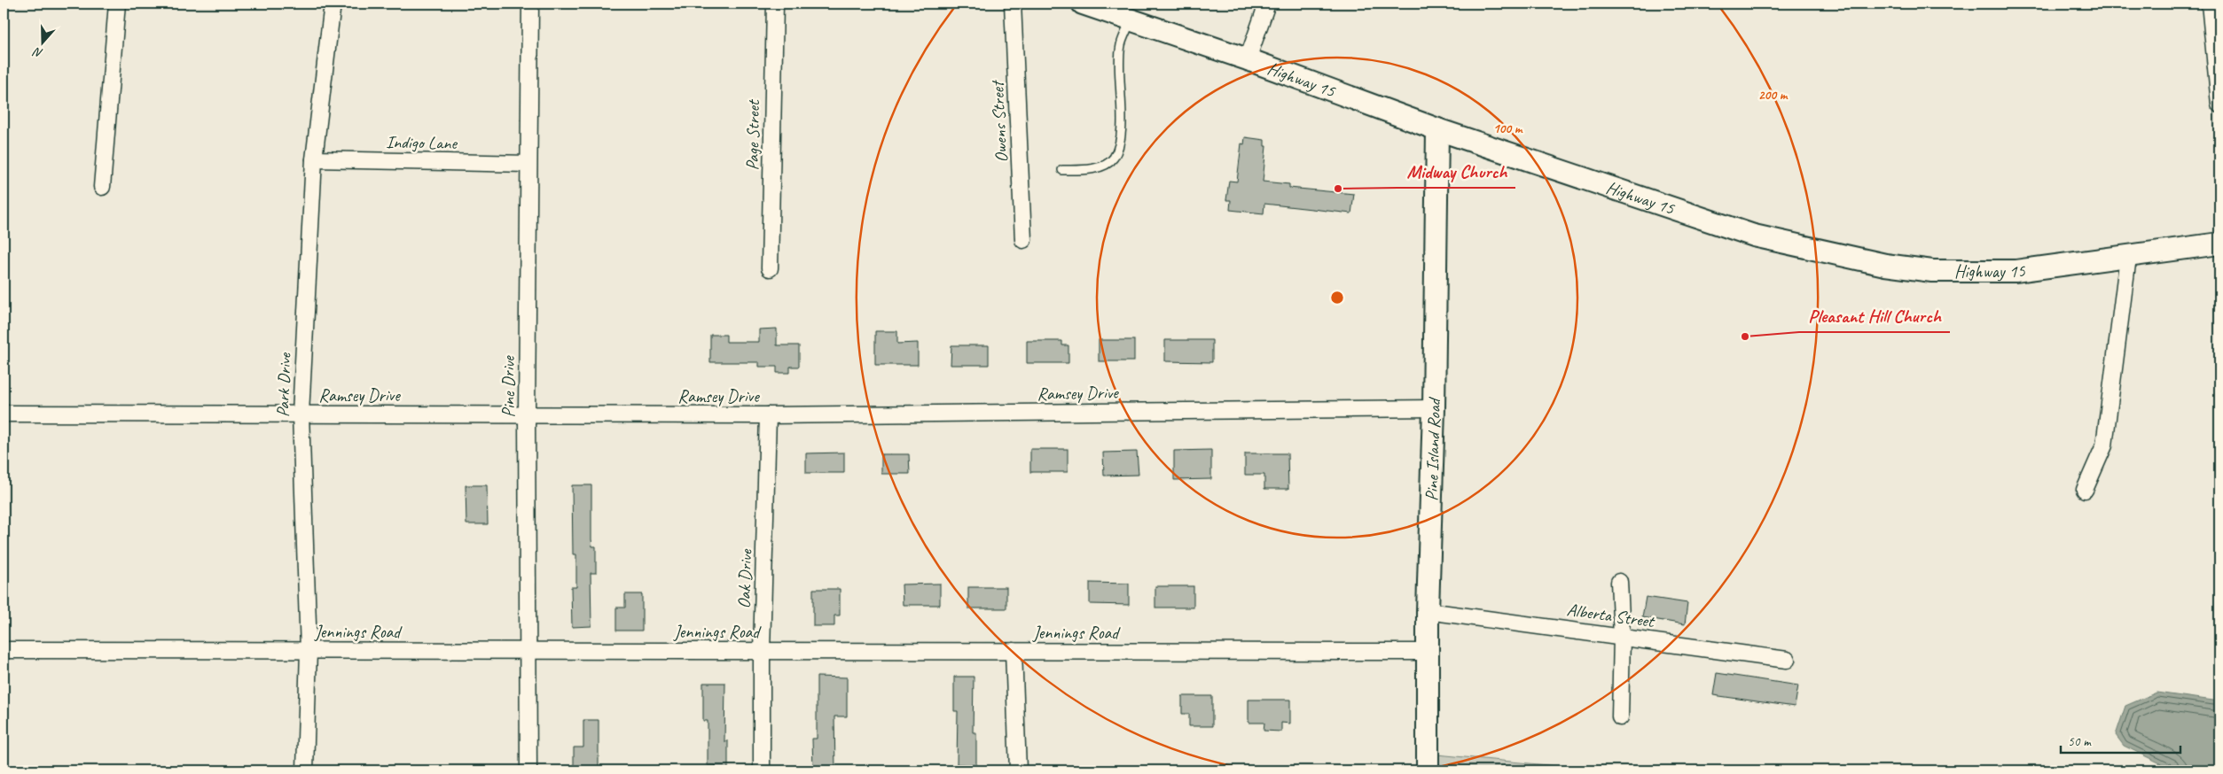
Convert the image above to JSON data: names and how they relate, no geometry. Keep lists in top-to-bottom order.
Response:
{
  "streets": {
    "main road": ["Highway 15", "Pine Island Road"],
    "street": [
      "Owens Street",
      "Page Street",
      "Indigo Lane",
      "Park Drive",
      "Pine Drive",
      "Ramsey Drive",
      "Oak Drive",
      "Alberta Street",
      "Jennings Road"
    ]
  },
  "crossings": [
    ["Highway 15", "Pine Island Road"],
    ["Indigo Lane", "Park Drive"],
    ["Indigo Lane", "Pine Drive"],
    ["Park Drive", "Ramsey Drive"],
    ["Park Drive", "Jennings Road"],
    ["Pine Drive", "Ramsey Drive"],
    ["Pine Drive", "Jennings Road"],
    ["Ramsey Drive", "Pine Island Road"],
    ["Ramsey Drive", "Oak Drive"],
    ["Pine Island Road", "Alberta Street"],
    ["Pine Island Road", "Jennings Road"],
    ["Oak Drive", "Jennings Road"]
  ],
  "places": ["Midway Church", "Pleasant Hill Church"],
  "scale_bar": "50 m",
  "north": "bottom",
  "rings": ["200 m", "100 m"]
}
